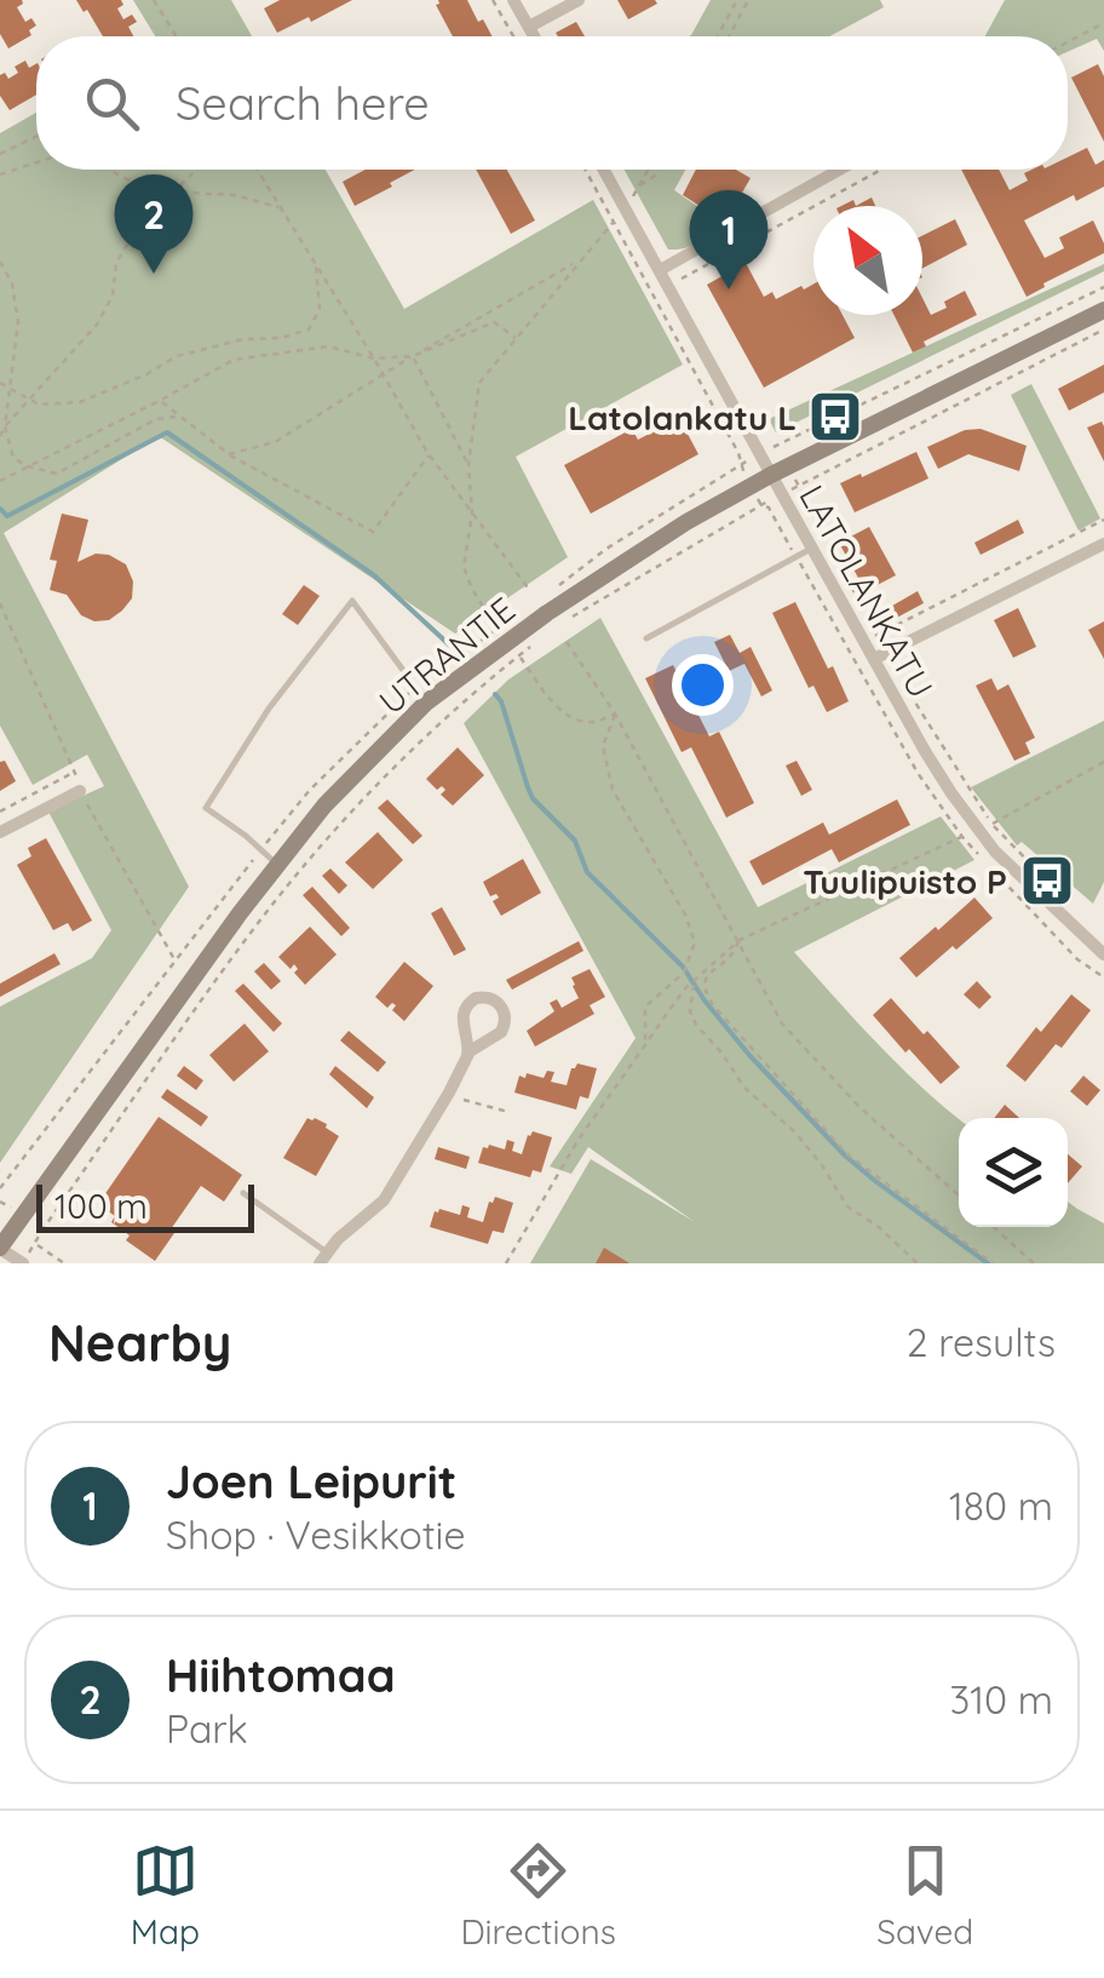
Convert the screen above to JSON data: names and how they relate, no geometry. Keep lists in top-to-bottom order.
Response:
{
  "streets": {
    "main road": ["UTRANTIE"],
    "street": ["LATOLANKATU"]
  },
  "crossings": [
    ["LATOLANKATU", "UTRANTIE"]
  ],
  "places": {
    "bus stop": ["Latolankatu L", "Tuulipuisto P"]
  },
  "scale_bar": "100 m",
  "north": "top left",
  "page": {
    "search": "Search here",
    "pins": ["2", "1"],
    "scale": "100 m",
    "heading": ["Nearby", "2 results"],
    "list": [
      {
        "mark": "1",
        "name": "Joen Leipurit",
        "note": "Shop · Vesikkotie",
        "value": "180 m"
      },
      {
        "mark": "2",
        "name": "Hiihtomaa",
        "note": "Park",
        "value": "310 m"
      }
    ],
    "nav": ["Map", "Directions", "Saved"]
  }
}
